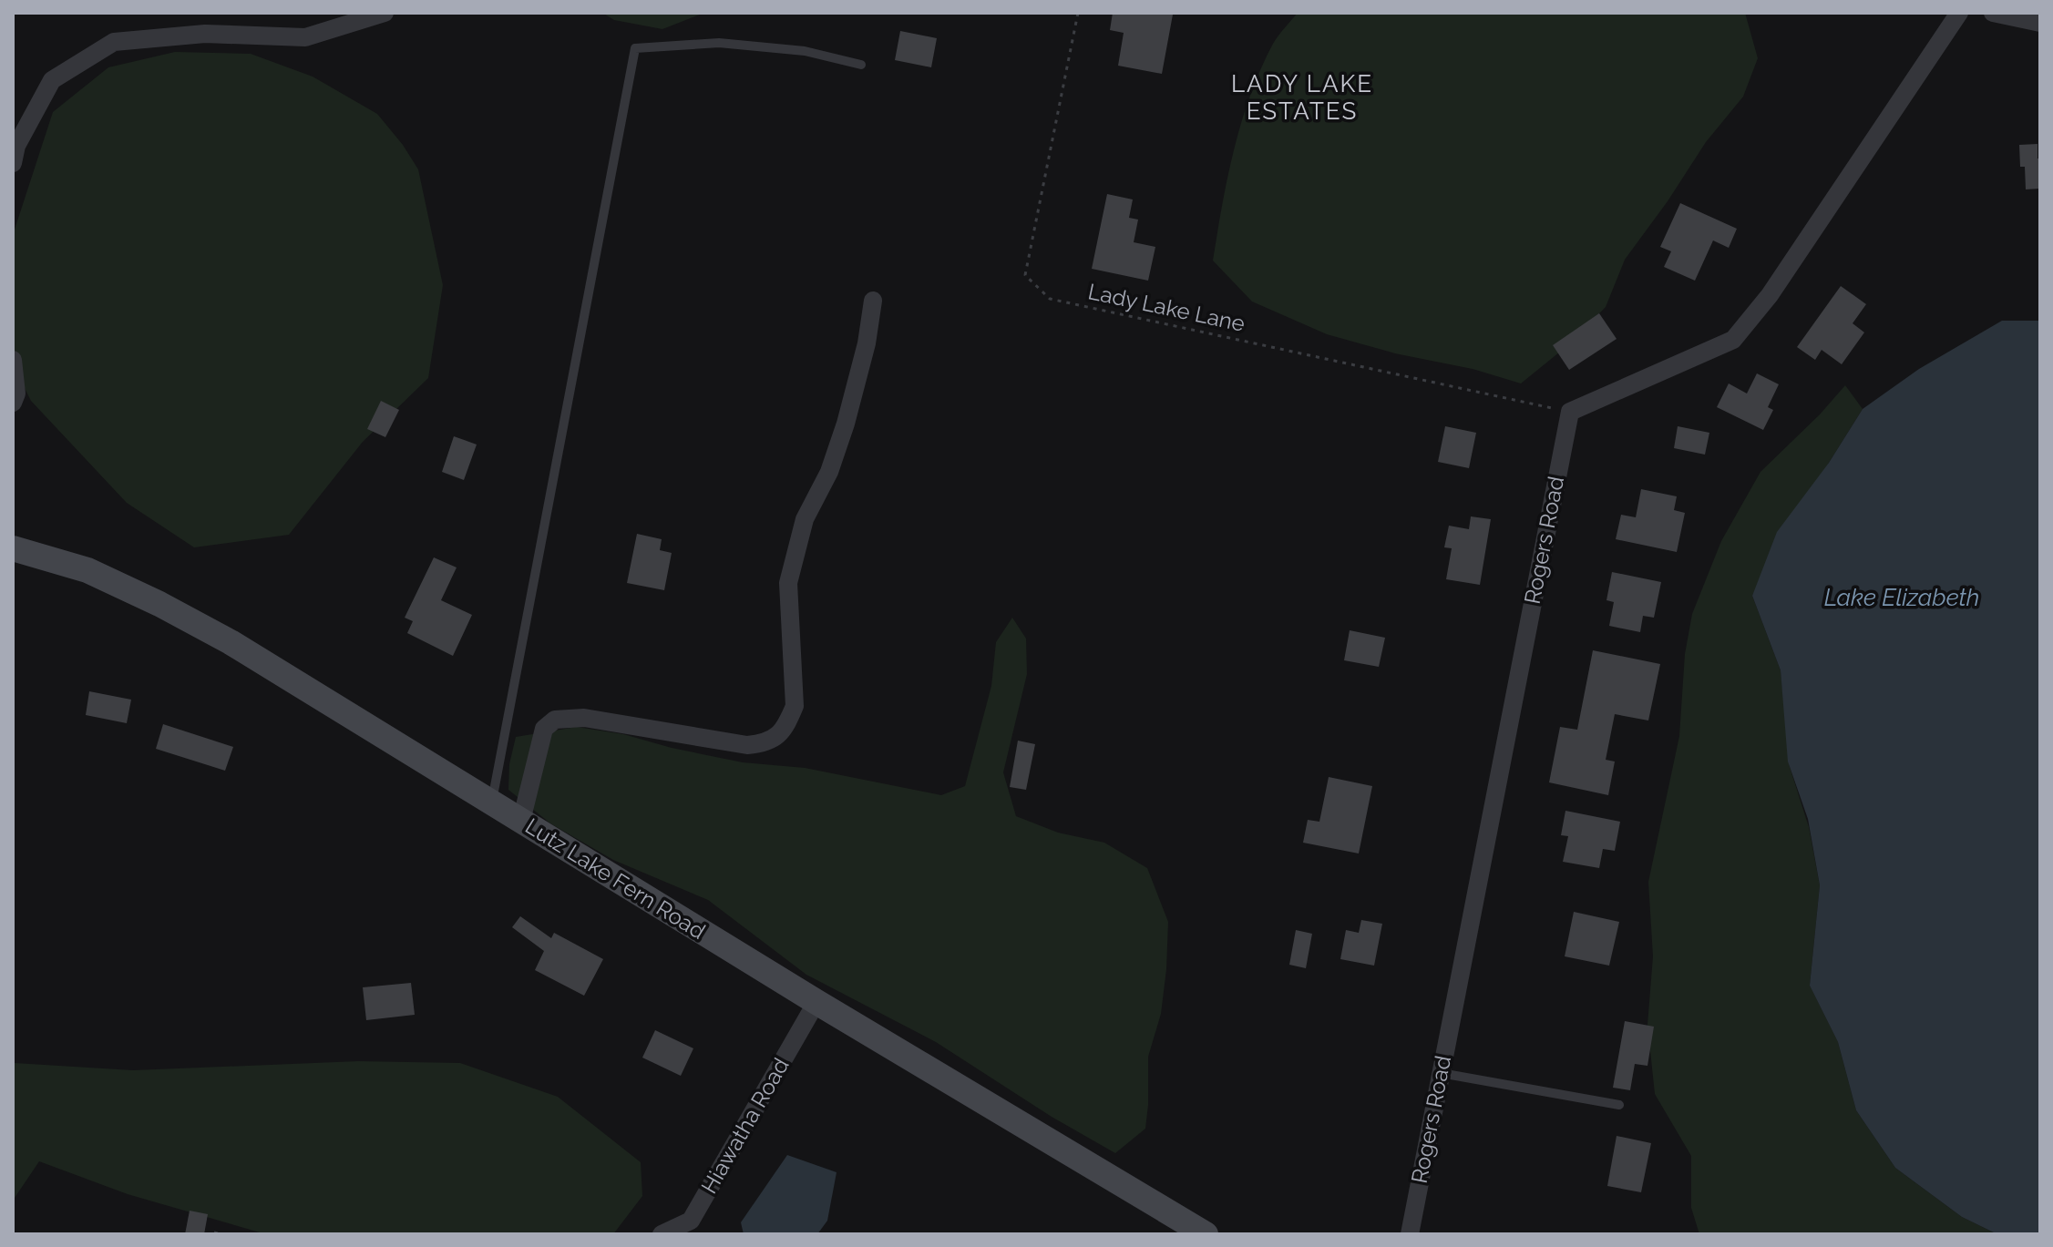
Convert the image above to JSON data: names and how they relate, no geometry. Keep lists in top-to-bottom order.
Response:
{
  "streets": {
    "main road": ["Lutz Lake Fern Road"],
    "street": ["Rogers Road", "Hiawatha Road"],
    "path": ["Lady Lake Lane"]
  },
  "crossings": [
    ["Lady Lake Lane", "Rogers Road"],
    ["Lutz Lake Fern Road", "Hiawatha Road"]
  ],
  "districts": ["LADY LAKE ESTATES"],
  "water": ["Lake Elizabeth"]
}
